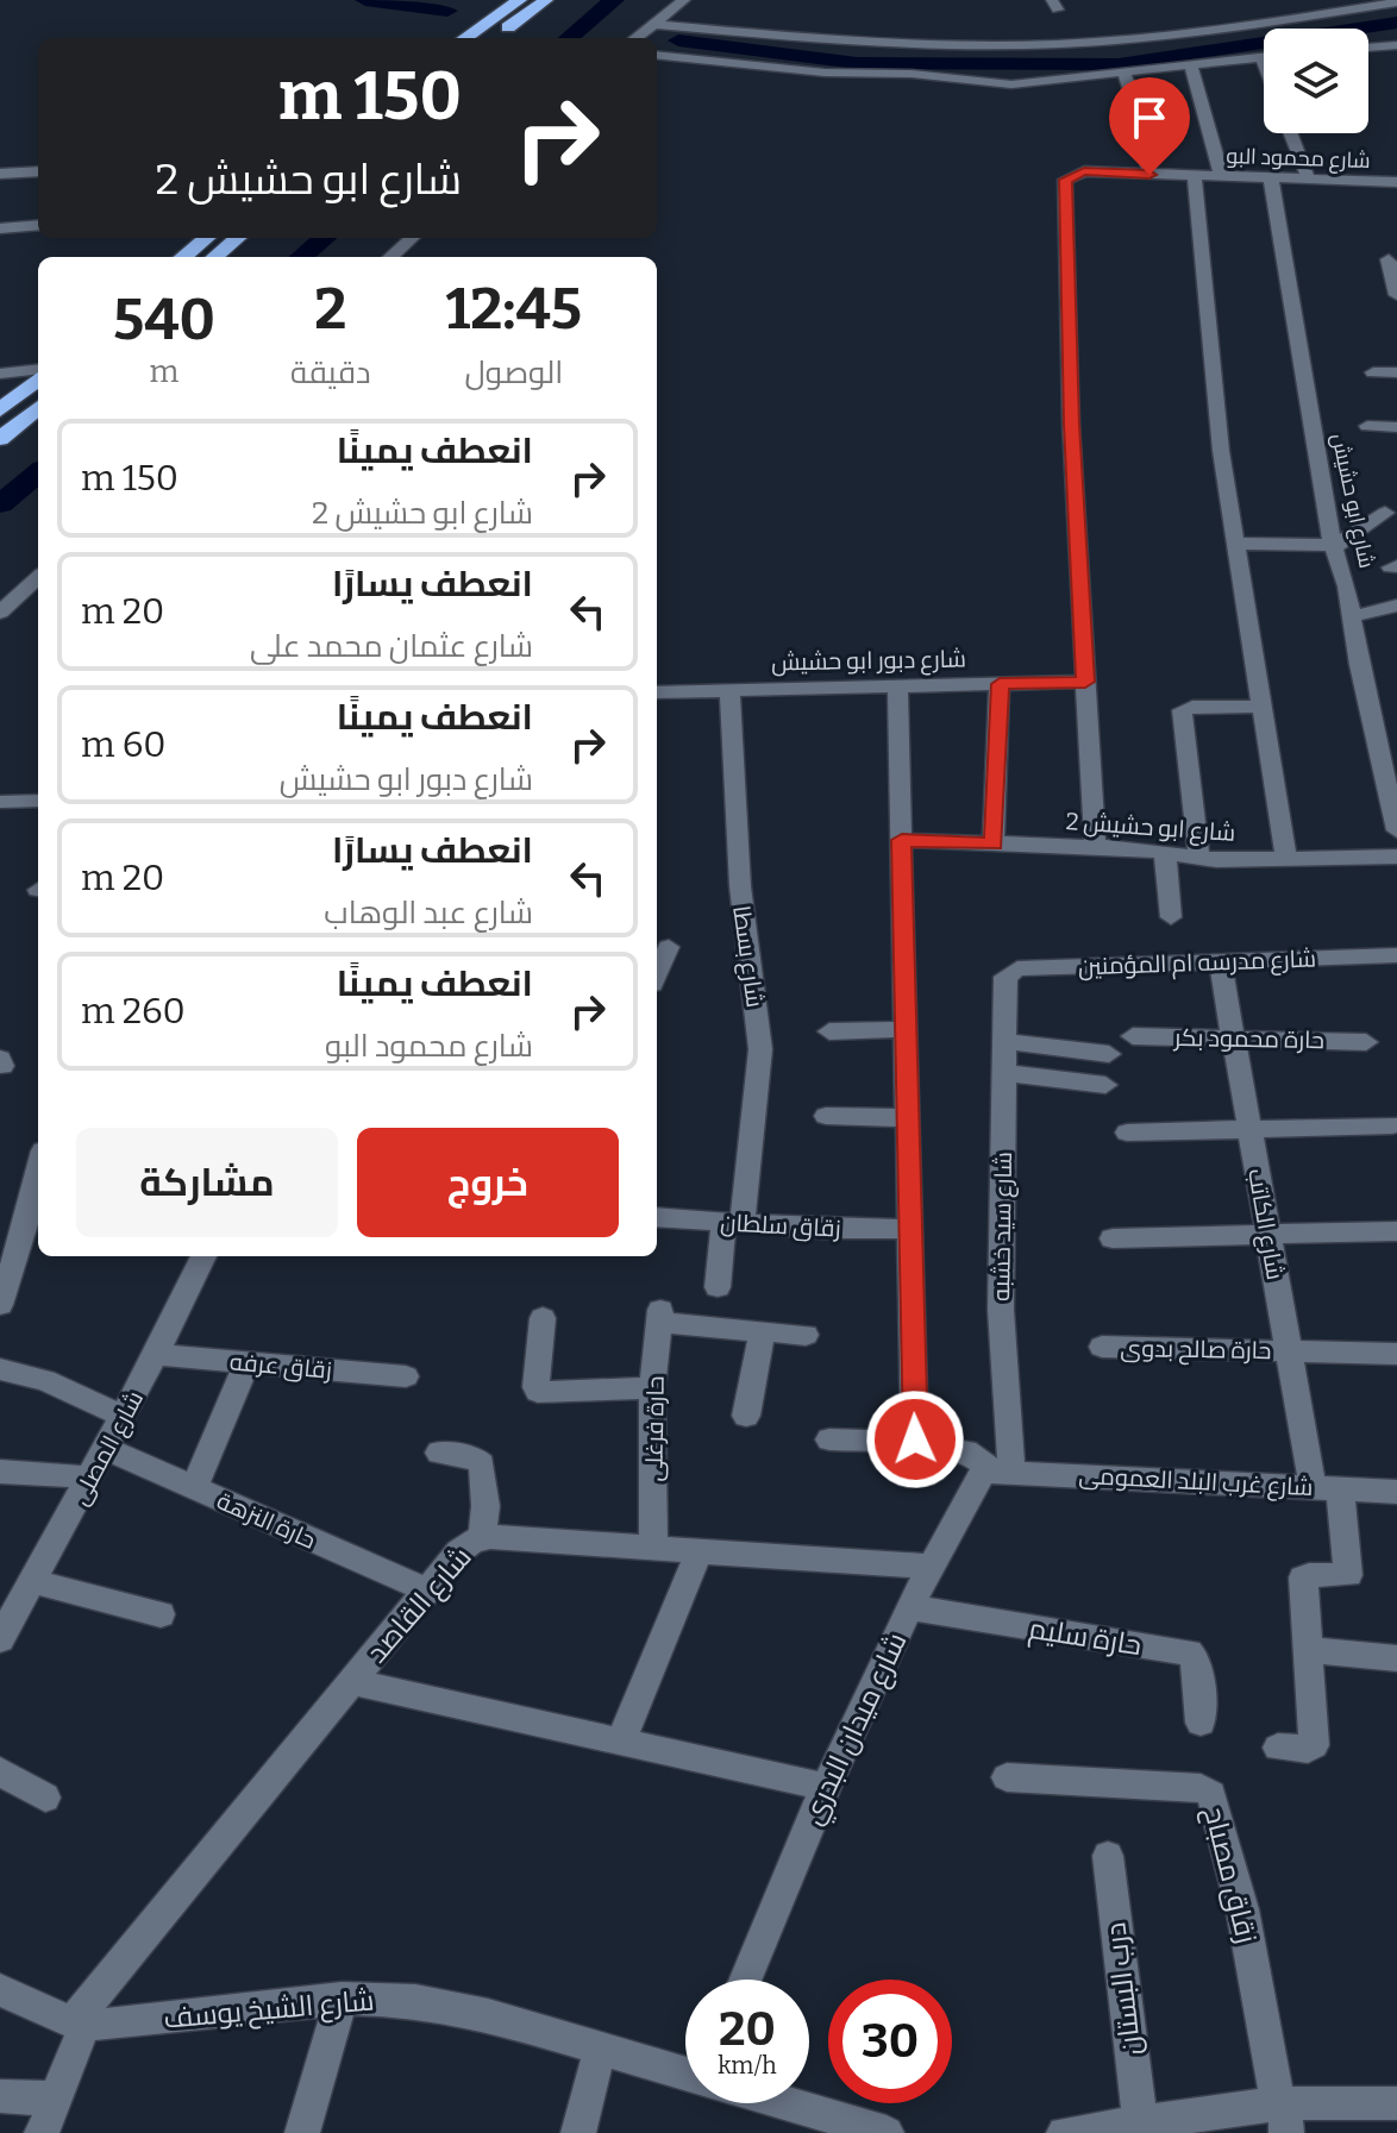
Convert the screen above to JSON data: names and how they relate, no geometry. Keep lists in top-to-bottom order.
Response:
{
  "streets": {
    "street": [
      "شارع محمود البو",
      "شارع ابو حشيش",
      "شارع دبور ابو حشيش",
      "شارع ابو حشيش 2",
      "شارع بسطا",
      "شارع مدرسه ام المؤمنين",
      "حارة محمود بكر",
      "شارع الكاتب",
      "زقاق سلطان",
      "شارع سيد خشبه",
      "حارة صالح بدوى",
      "زقاق عرفه",
      "حارة فرغلى",
      "شارع المصلى",
      "شارع غرب البلد العمومى",
      "حارة النزهة",
      "شارع القاصد",
      "حارة سليم",
      "شارع ميدان البدري",
      "زقاق مصباح",
      "درب البستان",
      "شارع الشيخ يوسف"
    ]
  },
  "crossings": [
    ["شارع محمود البو", "شارع ابو حشيش"],
    ["شارع محمود البو", "شارع دبور ابو حشيش"],
    ["شارع دبور ابو حشيش", "شارع بسطا"],
    ["شارع بسطا", "زقاق سلطان"],
    ["شارع مدرسه ام المؤمنين", "شارع الكاتب"],
    ["شارع مدرسه ام المؤمنين", "شارع سيد خشبه"],
    ["حارة محمود بكر", "شارع الكاتب"],
    ["شارع الكاتب", "حارة صالح بدوى"],
    ["شارع الكاتب", "شارع غرب البلد العمومى"],
    ["شارع سيد خشبه", "شارع غرب البلد العمومى"],
    ["شارع سيد خشبه", "شارع ميدان البدري"],
    ["زقاق عرفه", "شارع المصلى"],
    ["حارة فرغلى", "شارع القاصد"],
    ["شارع المصلى", "حارة النزهة"],
    ["شارع غرب البلد العمومى", "شارع ميدان البدري"],
    ["حارة النزهة", "شارع القاصد"],
    ["شارع القاصد", "شارع ميدان البدري"],
    ["شارع القاصد", "شارع الشيخ يوسف"],
    ["حارة سليم", "شارع ميدان البدري"]
  ],
  "page": {
    "turn": ["150 m", "شارع ابو حشيش 2"],
    "eta": [
      "12:45",
      "الوصول",
      "2",
      "دقيقة",
      "540",
      "m"
    ],
    "list": [
      {
        "name": "انعطف يمينًا",
        "note": "شارع ابو حشيش 2",
        "value": "150 m"
      },
      {
        "name": "انعطف يسارًا",
        "note": "شارع عثمان محمد على",
        "value": "20 m"
      },
      {
        "name": "انعطف يمينًا",
        "note": "شارع دبور ابو حشيش",
        "value": "60 m"
      },
      {
        "name": "انعطف يسارًا",
        "note": "شارع عبد الوهاب",
        "value": "20 m"
      },
      {
        "name": "انعطف يمينًا",
        "note": "شارع محمود البو",
        "value": "260 m"
      }
    ],
    "buttons": ["خروج", "مشاركة"],
    "speed": "20 km/h",
    "limit": "30"
  }
}
